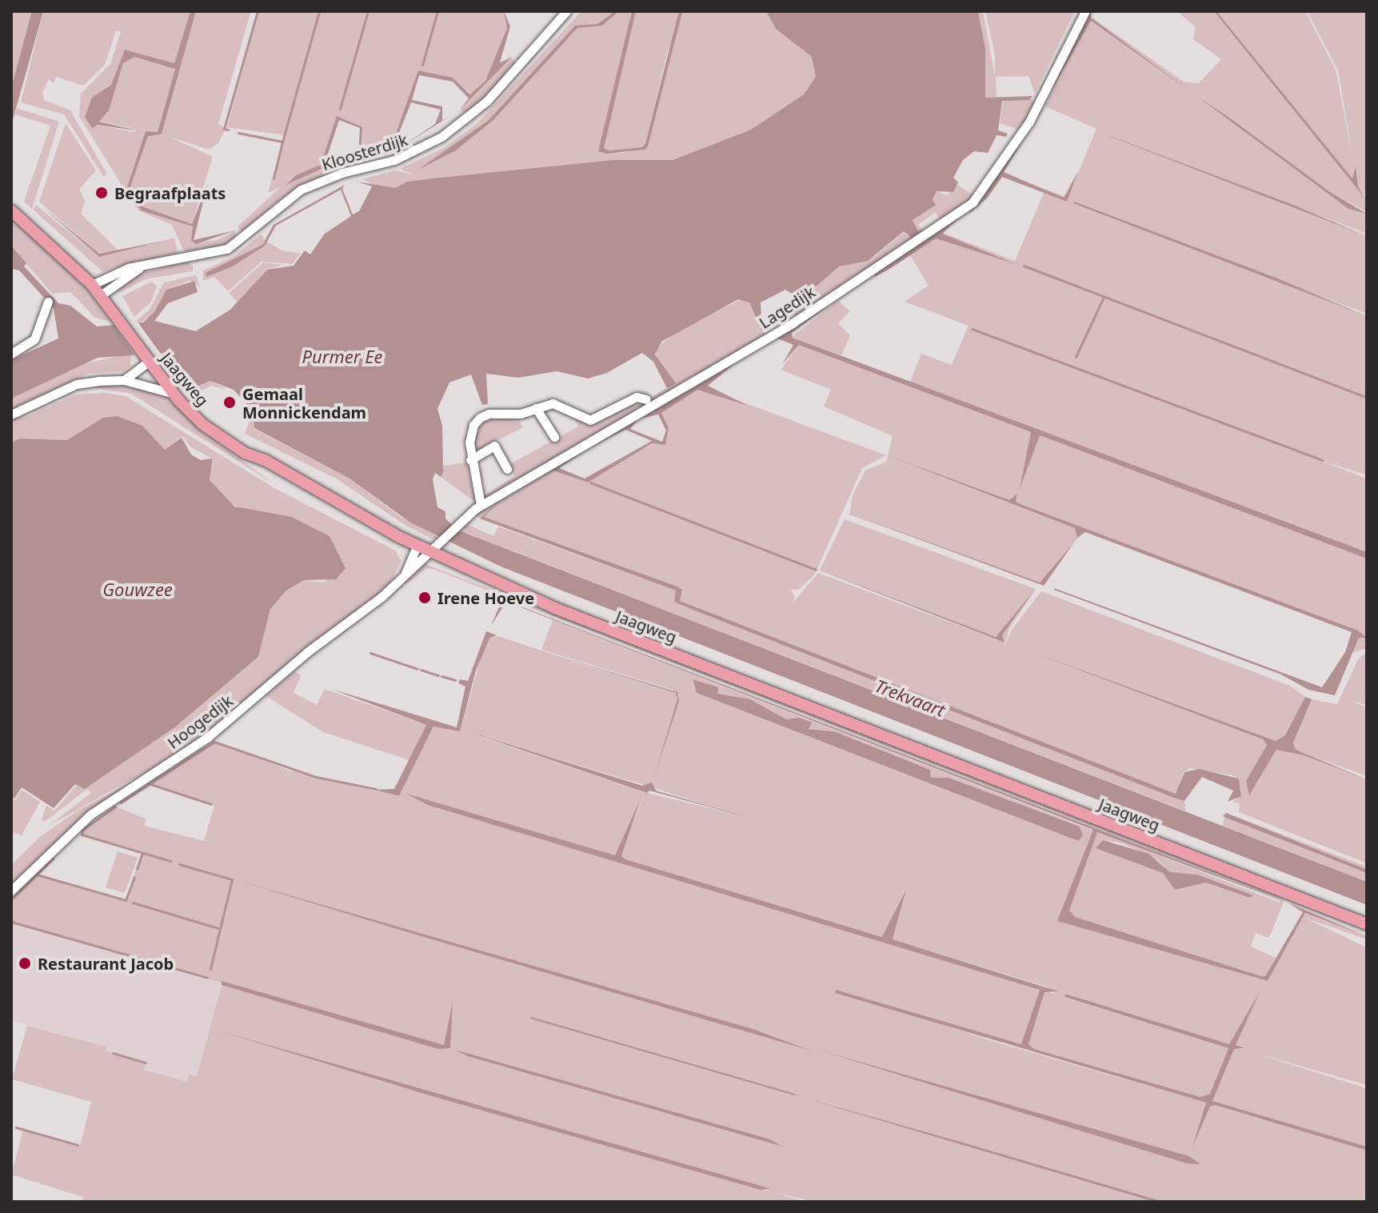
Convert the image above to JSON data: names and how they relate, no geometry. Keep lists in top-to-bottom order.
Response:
{
  "streets": {
    "main road": ["Jaagweg"],
    "street": ["Kloosterdijk", "Lagedijk", "Hoogedijk"]
  },
  "crossings": [
    ["Kloosterdijk", "Jaagweg"],
    ["Lagedijk", "Jaagweg"],
    ["Lagedijk", "Hoogedijk"],
    ["Jaagweg", "Hoogedijk"]
  ],
  "water": ["Purmer Ee", "Gouwzee", "Trekvaart"],
  "places": [
    "Begraafplaats",
    "Gemaal Monnickendam",
    "Irene Hoeve",
    "Restaurant Jacob"
  ]
}
